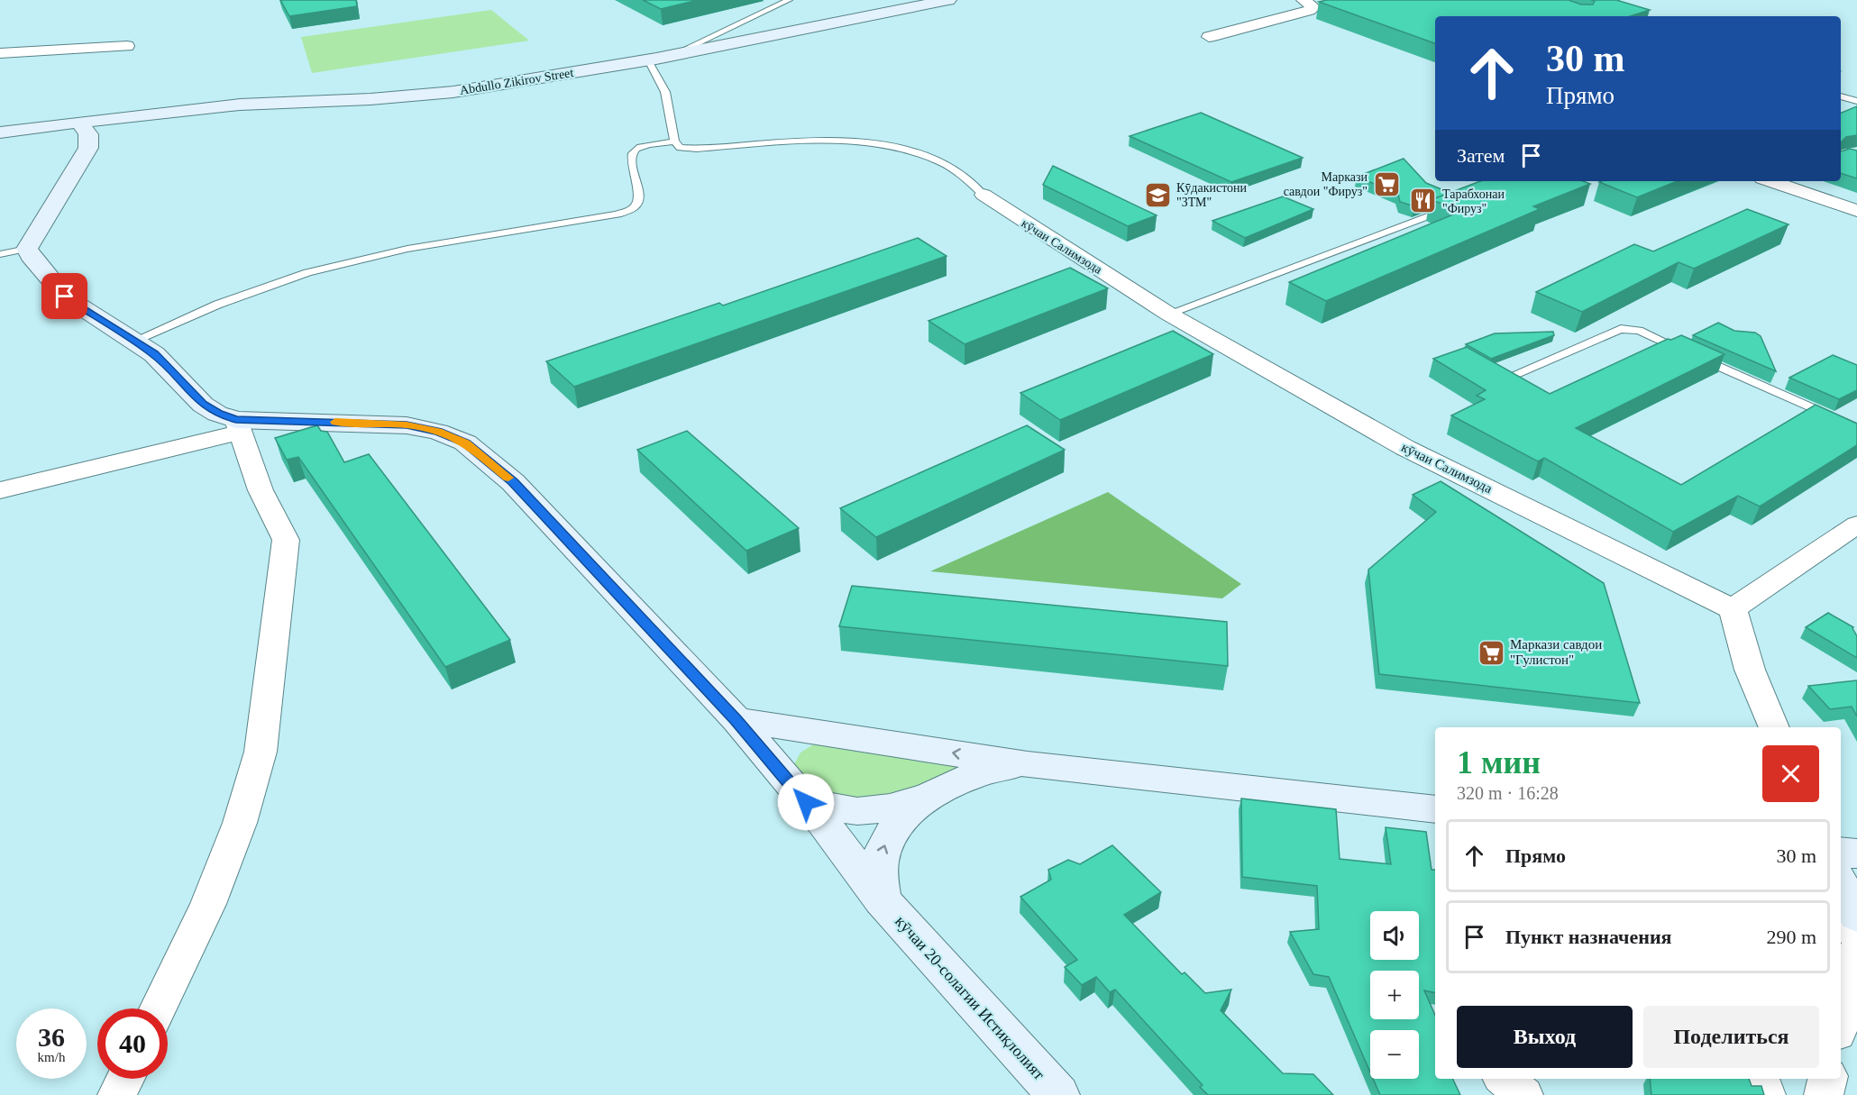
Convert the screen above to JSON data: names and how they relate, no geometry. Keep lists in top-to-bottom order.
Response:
{
  "streets": {
    "street": ["Abdullo Zikirov Street", "кӯчаи Салимзода", "кӯчаи 20-солагии Истиқлолият"]
  },
  "places": {
    "supermarket": ["Маркази савдои \"Фируз\"", "Маркази савдои \"Гулистон\""],
    "school or university": ["Кӯдакистони \"ЗТМ\""],
    "restaurant": ["Тарабхонаи \"Фируз\""]
  },
  "page": {
    "turn": ["30 m", "Прямо"],
    "then": "Затем",
    "heading": ["1 мин", "320 m · 16:28"],
    "list": [
      {
        "name": "Прямо",
        "value": "30 m"
      },
      {
        "name": "Пункт назначения",
        "value": "290 m"
      }
    ],
    "map_buttons": ["+", "−"],
    "buttons": ["Выход", "Поделиться"],
    "speed": "36 km/h",
    "limit": "40"
  }
}
